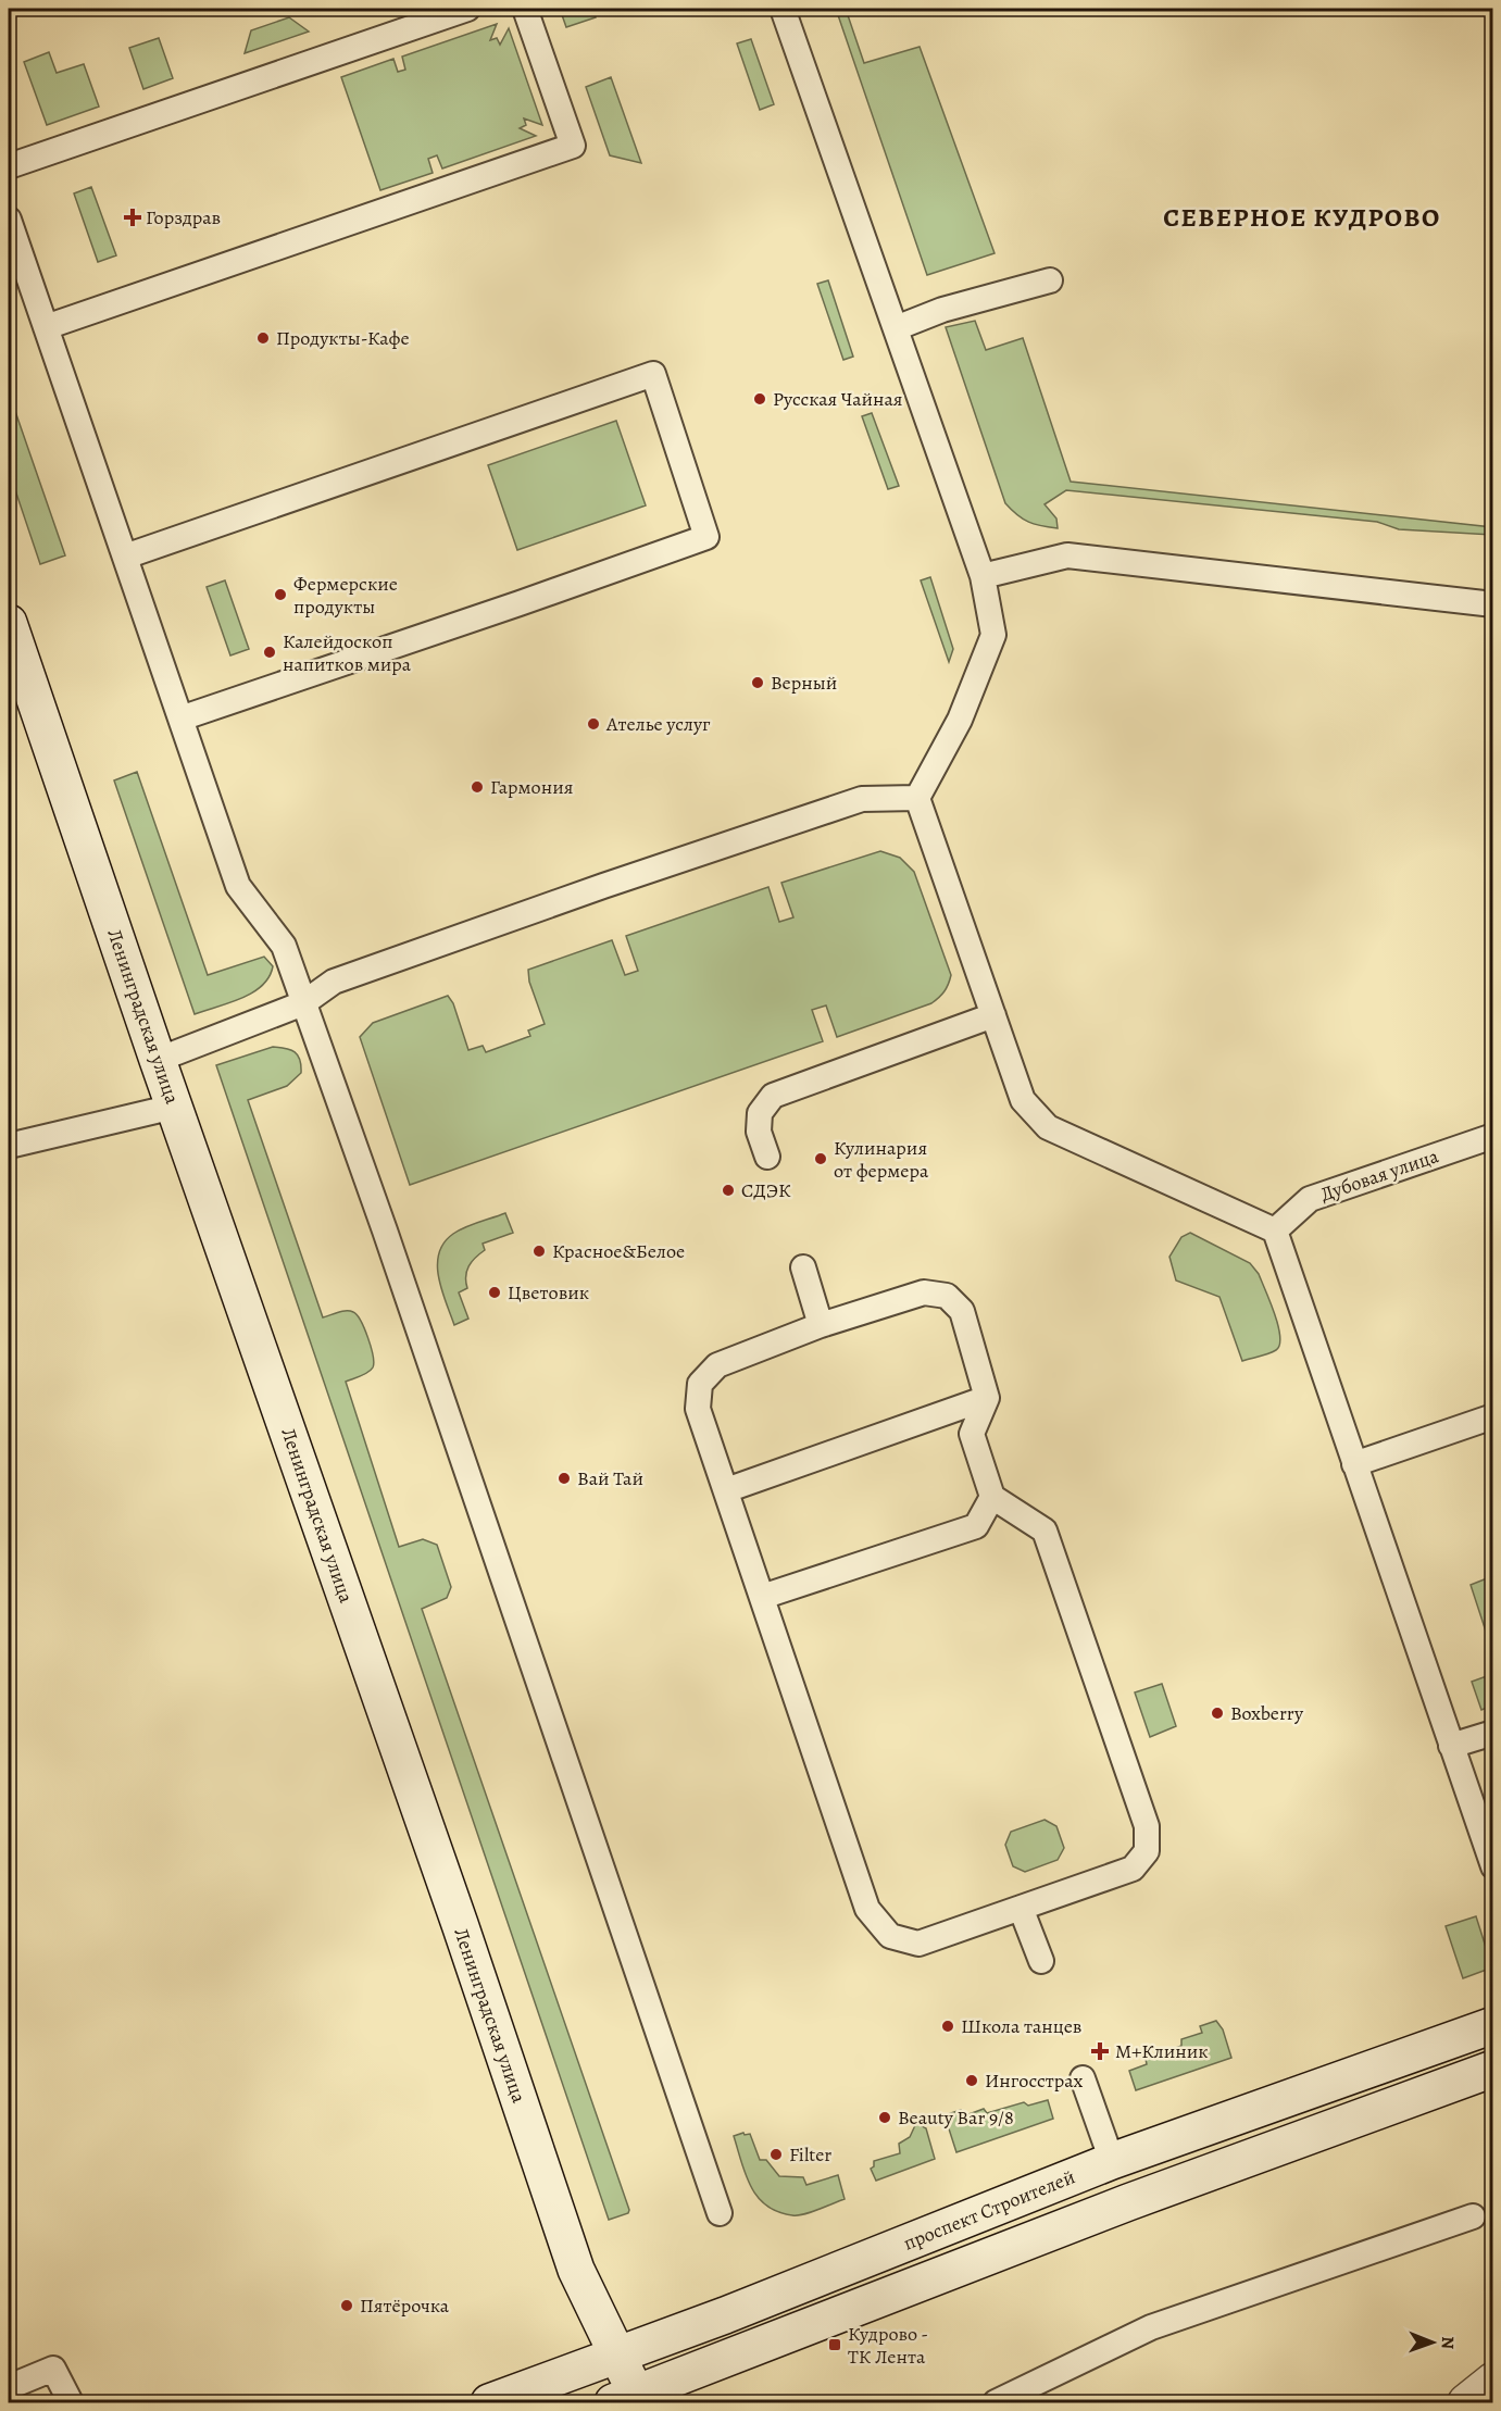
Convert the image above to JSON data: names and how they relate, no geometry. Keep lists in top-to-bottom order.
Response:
{
  "streets": {
    "street": ["Ленинградская улица", "проспект Строителей"],
    "lane": ["Дубовая улица"]
  },
  "crossings": [
    ["Ленинградская улица", "проспект Строителей"]
  ],
  "districts": ["СЕВЕРНОЕ КУДРОВО"],
  "places": {
    "health": ["Горздрав", "М+Клиник"],
    "other": [
      "Продукты-Кафе",
      "Русская Чайная",
      "Фермерские продукты",
      "Калейдоскоп напитков мира",
      "Верный",
      "Ателье услуг",
      "Гармония",
      "Кулинария от фермера",
      "СДЭК",
      "Красное&Белое",
      "Цветовик",
      "Вай Тай",
      "Boxberry",
      "Школа танцев",
      "Ингосстрах",
      "Beauty Bar 9/8",
      "Filter",
      "Пятёрочка"
    ],
    "transit": ["Кудрово - ТК Лента"]
  },
  "north": "right"
}
